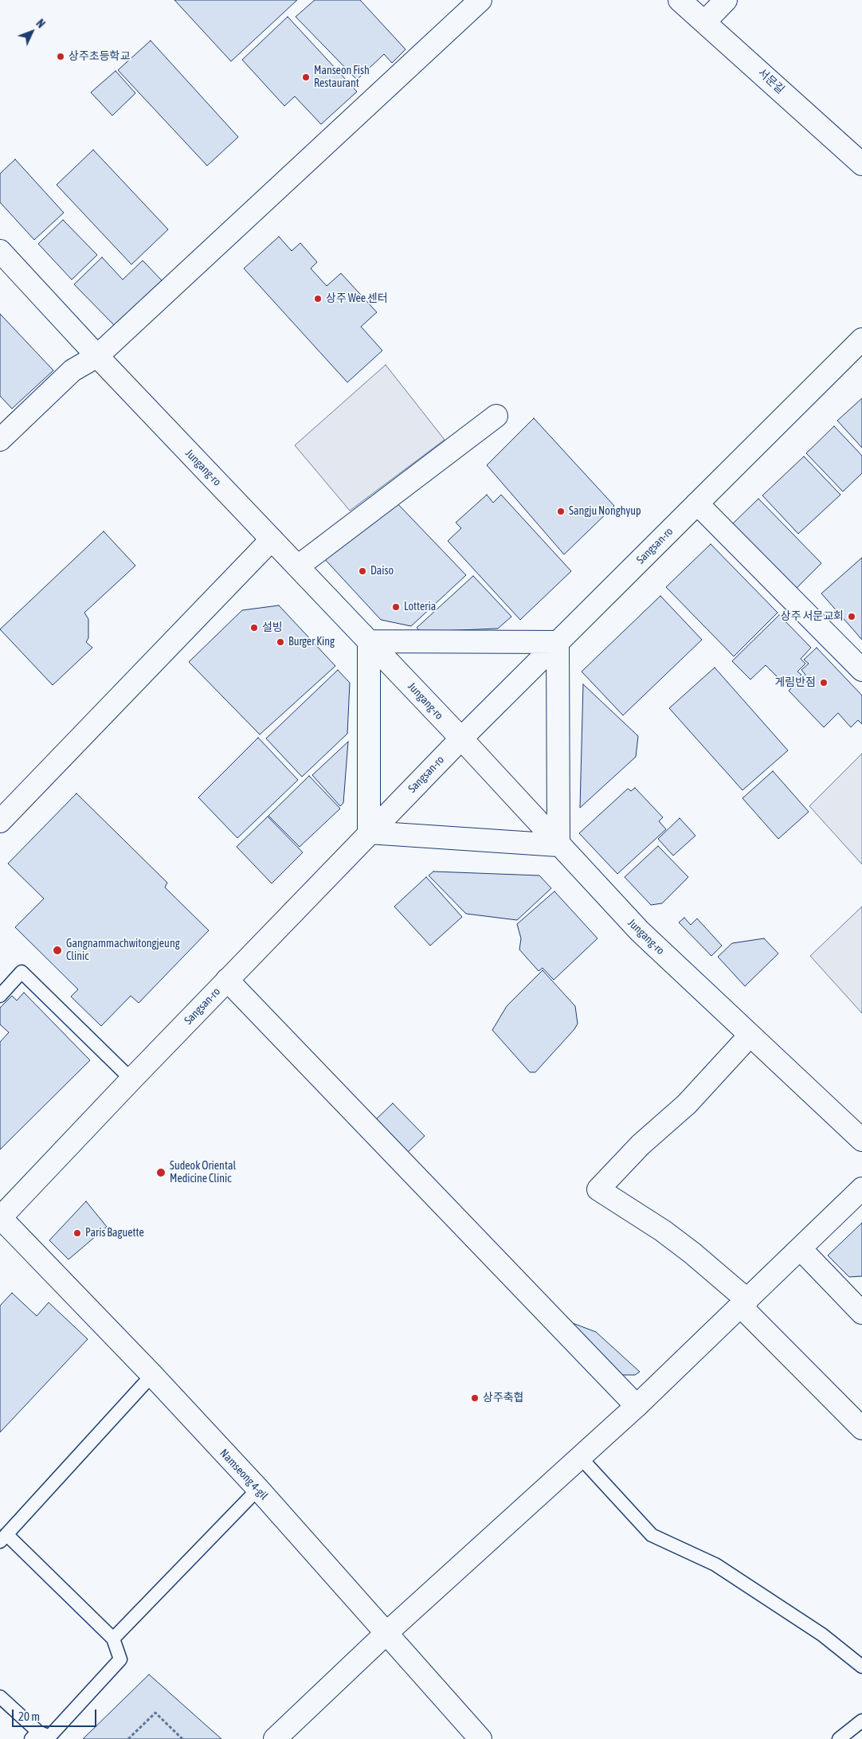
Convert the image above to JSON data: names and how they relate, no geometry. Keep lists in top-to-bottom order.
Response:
{
  "streets": {
    "street": [
      "서문길",
      "Jungang-ro",
      "Sangsan-ro",
      "Namseong 4-gil"
    ]
  },
  "crossings": [
    ["Jungang-ro", "Sangsan-ro"],
    ["Sangsan-ro", "Namseong 4-gil"]
  ],
  "places": [
    "상주초등학교",
    "Manseon Fish Restaurant",
    "상주 Wee 센터",
    "Sangju Nonghyup",
    "Daiso",
    "Lotteria",
    "상주 서문교회",
    "설빙",
    "Burger King",
    "게림반점",
    "Gangnammachwitongjeung Clinic",
    "Sudeok Oriental Medicine Clinic",
    "Paris Baguette",
    "상주축협"
  ],
  "scale_bar": "20 m",
  "north": "top right"
}
